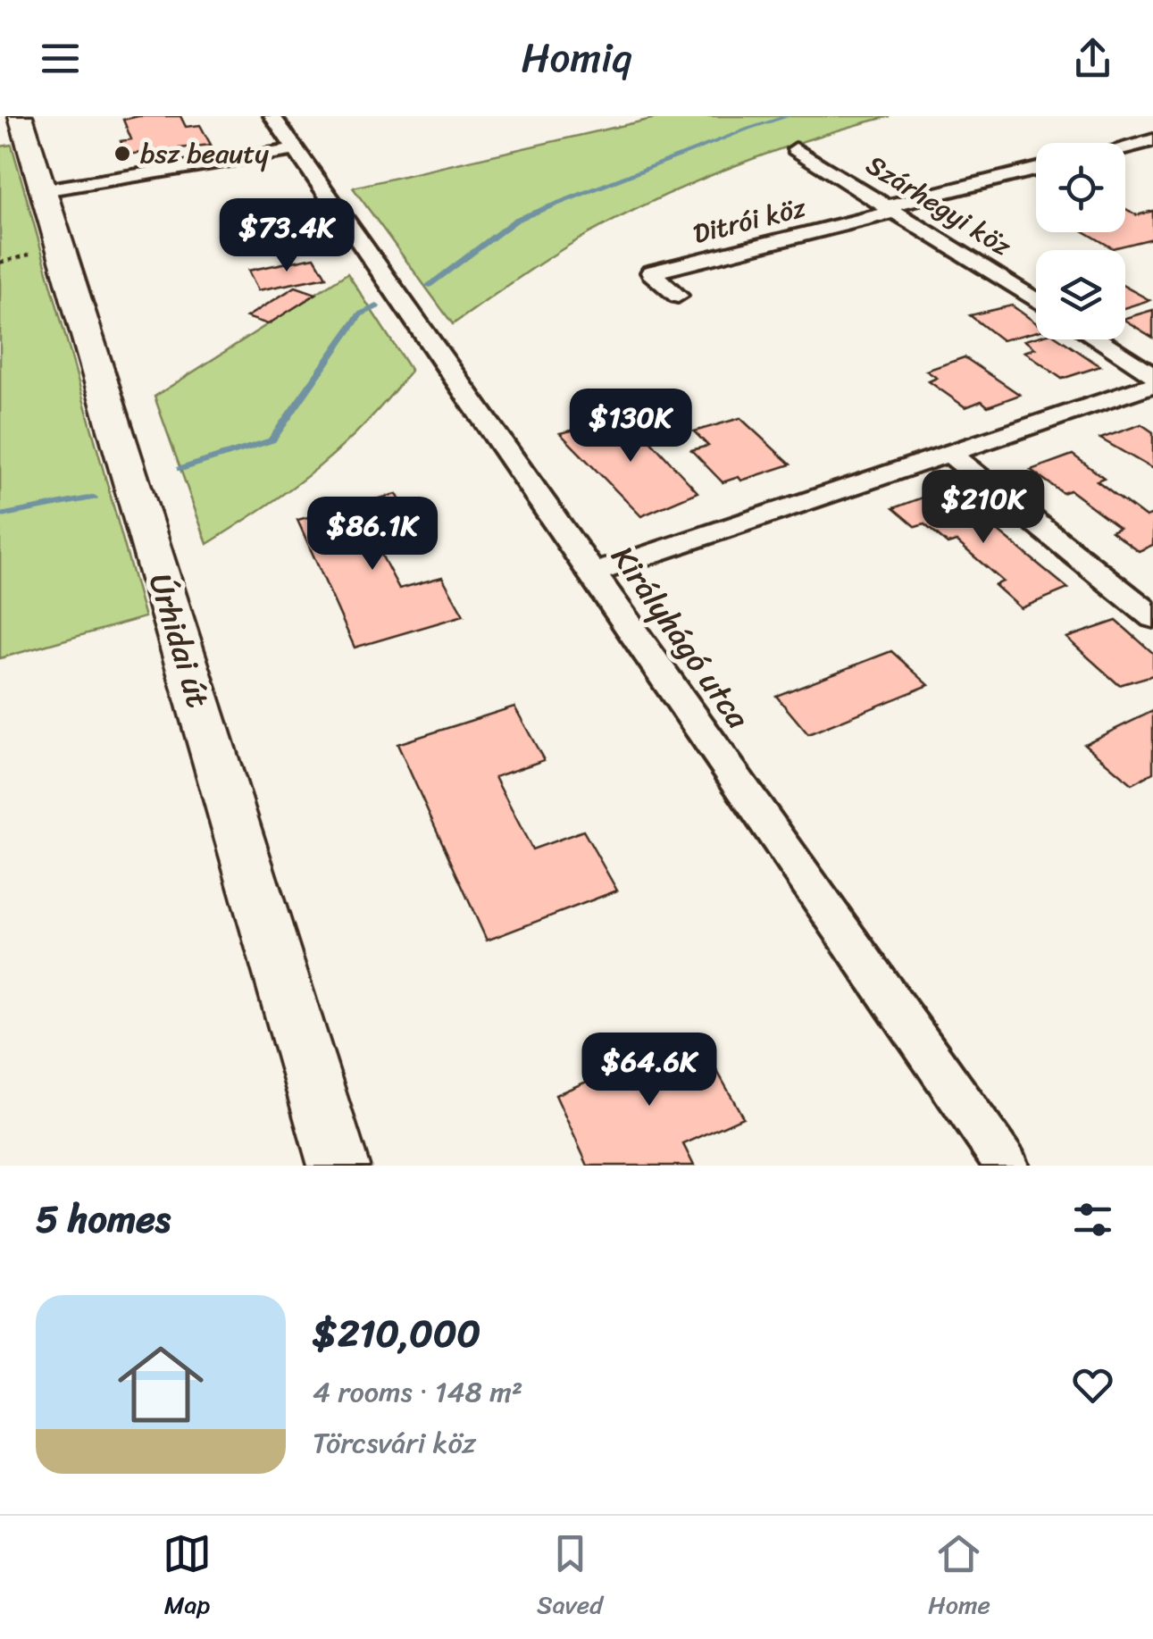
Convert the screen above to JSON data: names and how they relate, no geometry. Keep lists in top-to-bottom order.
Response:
{
  "streets": {
    "main road": ["Úrhidai út"],
    "street": ["Szárhegyi köz", "Ditrói köz", "Királyhágó utca"]
  },
  "crossings": [
    ["Szárhegyi köz", "Ditrói köz"]
  ],
  "places": ["bsz beauty"],
  "page": {
    "header": "Homiq",
    "price": [
      "$73.4K",
      "$130K",
      "$210K",
      "$86.1K",
      "$64.6K"
    ],
    "heading": "5 homes",
    "list": [
      {
        "name": "$210,000",
        "note": "4 rooms · 148 m² · Törcsvári köz"
      }
    ],
    "tabs": ["Map", "Saved", "Home"]
  }
}
